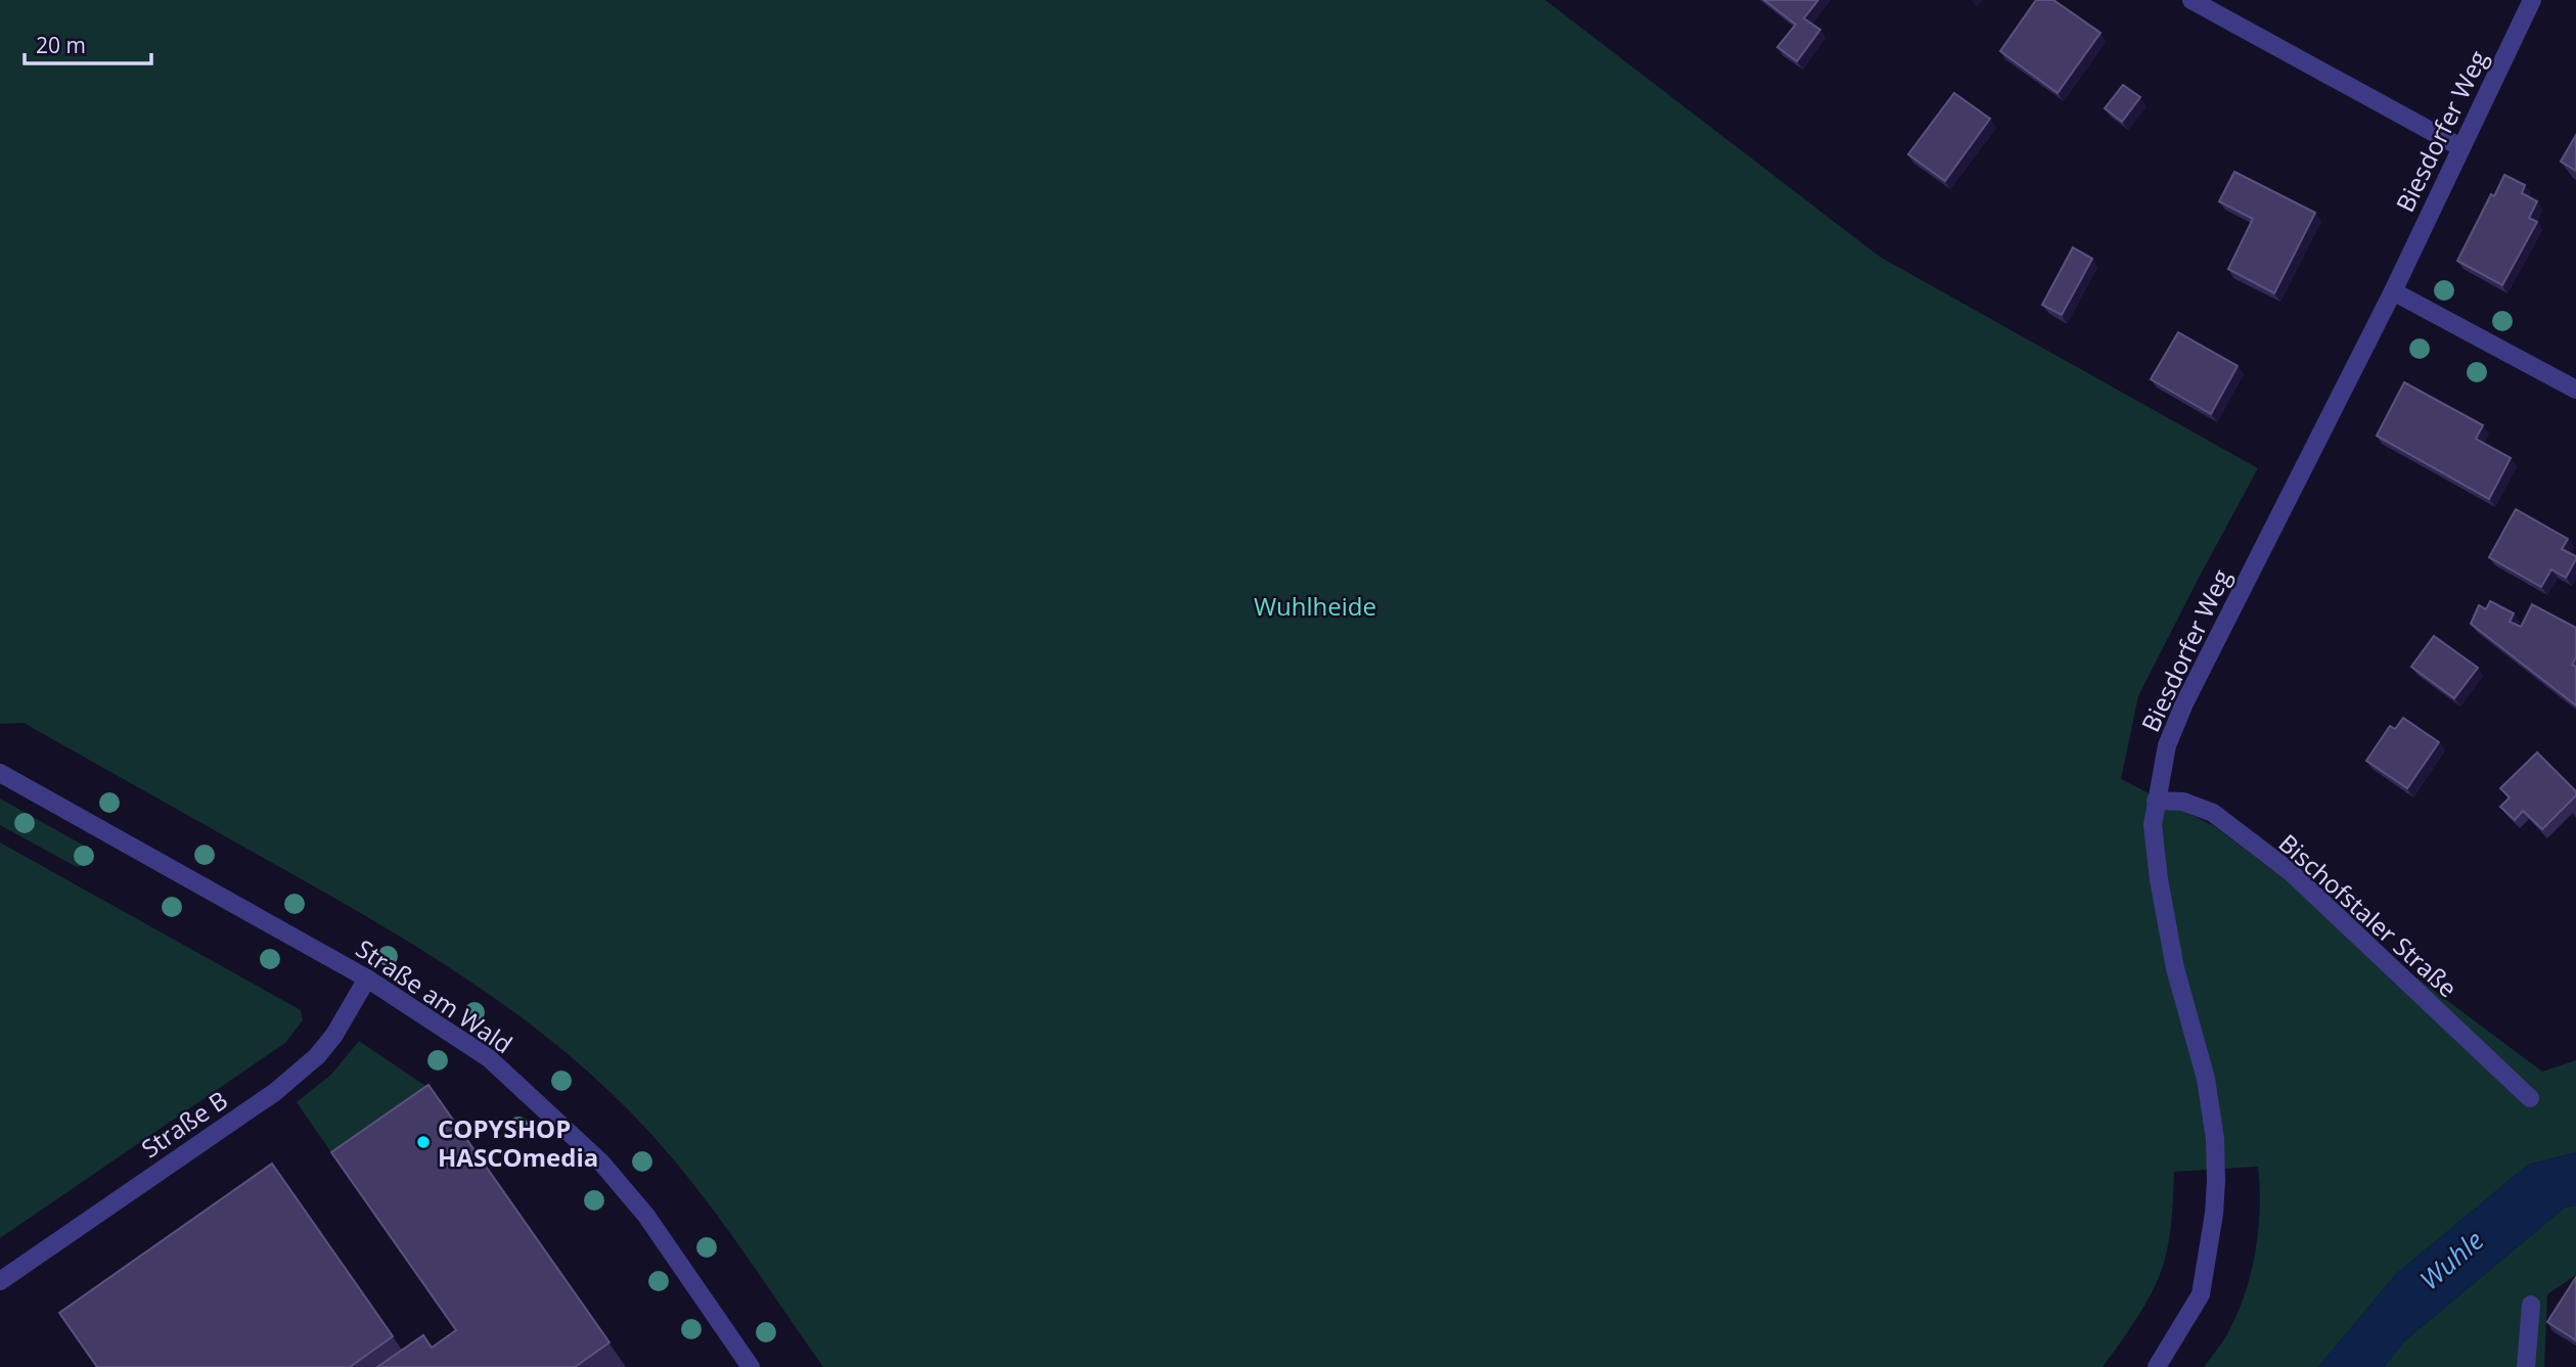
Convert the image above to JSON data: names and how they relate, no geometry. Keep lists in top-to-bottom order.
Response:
{
  "streets": {
    "street": [
      "Biesdorfer Weg",
      "Bischofstaler Straße",
      "Straße am Wald",
      "Straße B"
    ]
  },
  "crossings": [
    ["Biesdorfer Weg", "Bischofstaler Straße"],
    ["Straße am Wald", "Straße B"]
  ],
  "water": ["Wuhle"],
  "parks": ["Wuhlheide"],
  "places": ["COPYSHOP HASCOmedia"],
  "scale_bar": "20 m"
}
